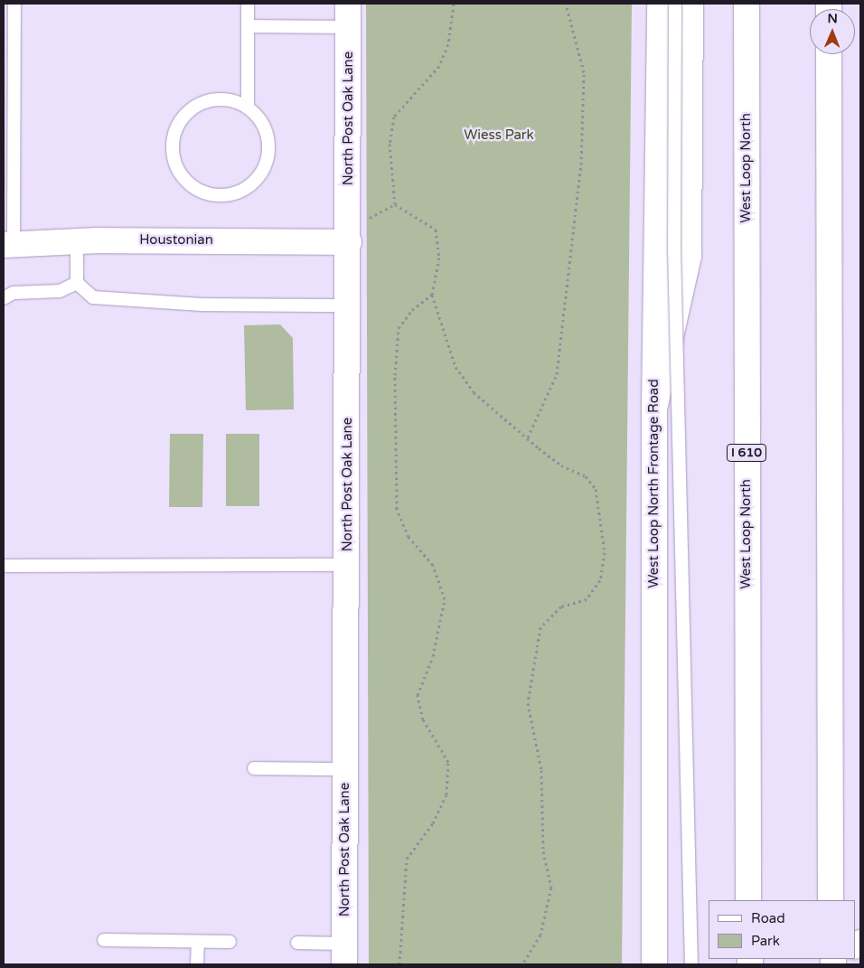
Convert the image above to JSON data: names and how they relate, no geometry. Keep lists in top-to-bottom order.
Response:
{
  "streets": {
    "main road": [
      "North Post Oak Lane",
      "West Loop North",
      "Houstonian",
      "I 610",
      "West Loop North Frontage Road"
    ]
  },
  "crossings": [
    ["North Post Oak Lane", "Houstonian"]
  ],
  "parks": ["Wiess Park"],
  "legend": ["Road", "Park"],
  "north": "top"
}
